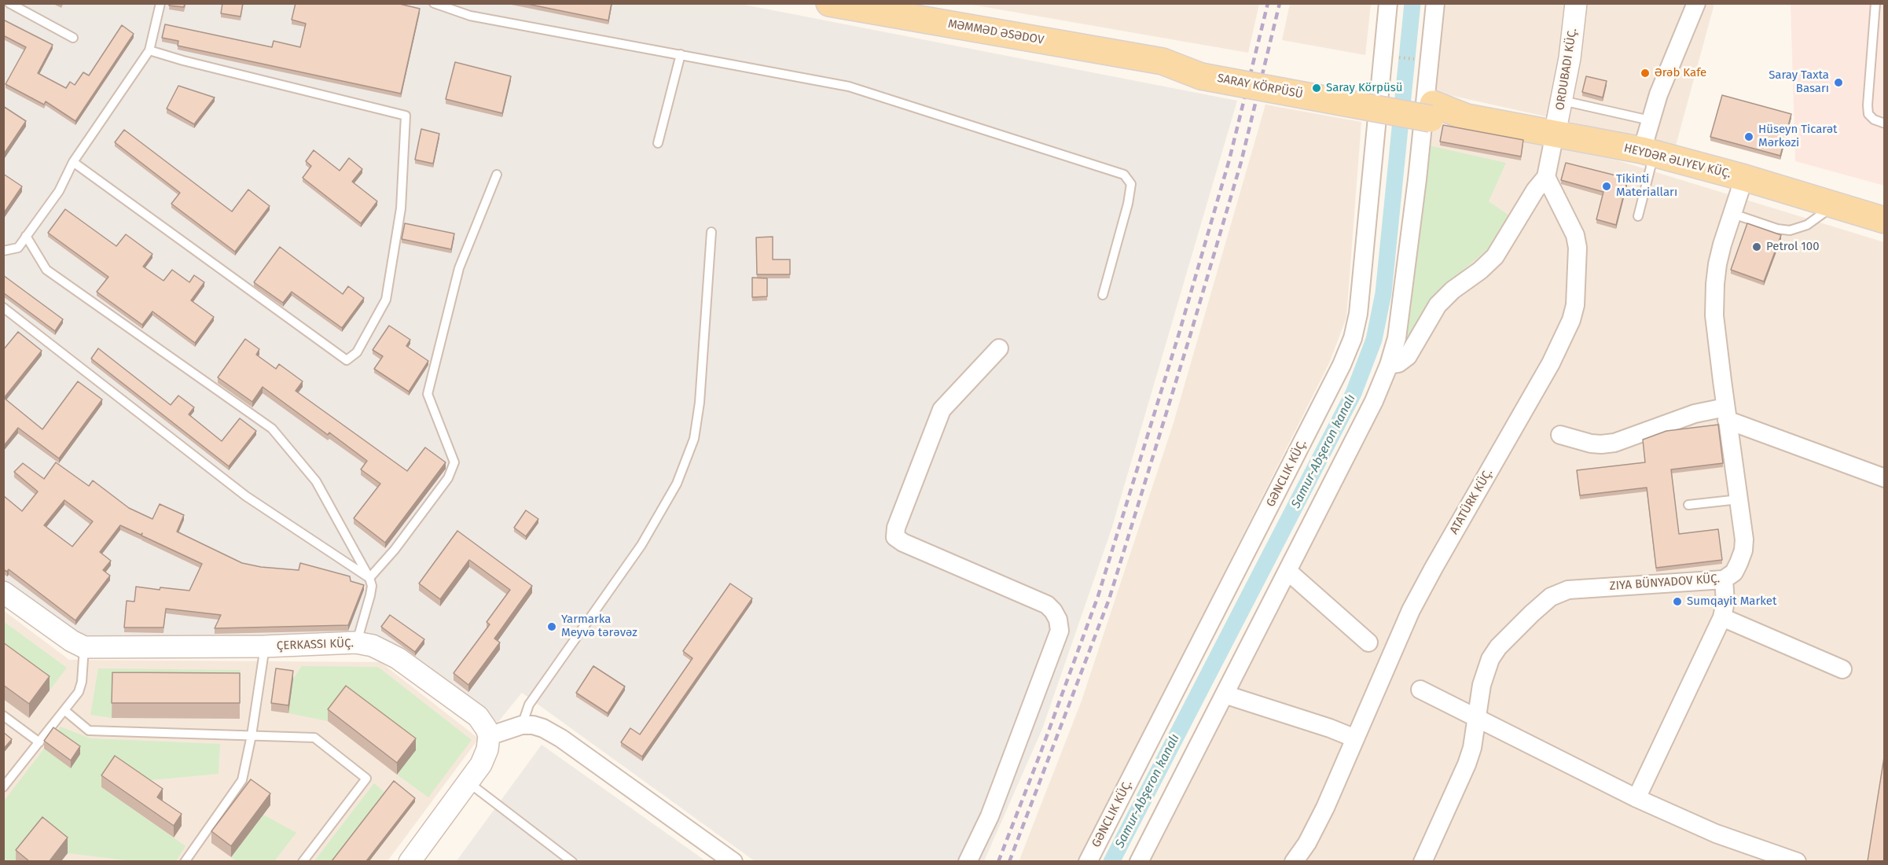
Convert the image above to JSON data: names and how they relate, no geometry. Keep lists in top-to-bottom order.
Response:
{
  "streets": {
    "main road": ["MƏMMƏD ƏSƏDOV", "SARAY KÖRPÜSÜ", "HEYDƏR ƏLIYEV KÜÇ."],
    "street": [
      "ORDUBADI KÜÇ.",
      "GƏNCLIK KÜÇ.",
      "ATATÜRK KÜÇ.",
      "ZIYA BÜNYADOV KÜÇ."
    ]
  },
  "crossings": [
    ["MƏMMƏD ƏSƏDOV", "SARAY KÖRPÜSÜ"],
    ["ORDUBADI KÜÇ.", "HEYDƏR ƏLIYEV KÜÇ."],
    ["SARAY KÖRPÜSÜ", "HEYDƏR ƏLIYEV KÜÇ."],
    ["HEYDƏR ƏLIYEV KÜÇ.", "ZIYA BÜNYADOV KÜÇ."]
  ],
  "water": ["Samur-Abşeron kanalı"],
  "places": [
    "Ərəb Kafe",
    "Saray Taxta Basarı",
    "Saray Körpüsü",
    "Hüseyn Ticarət Mərkəzi",
    "Tikinti Materialları",
    "Petrol 100",
    "Sumqayit Market",
    "Yarmarka Meyvә tәrәvәz"
  ]
}
